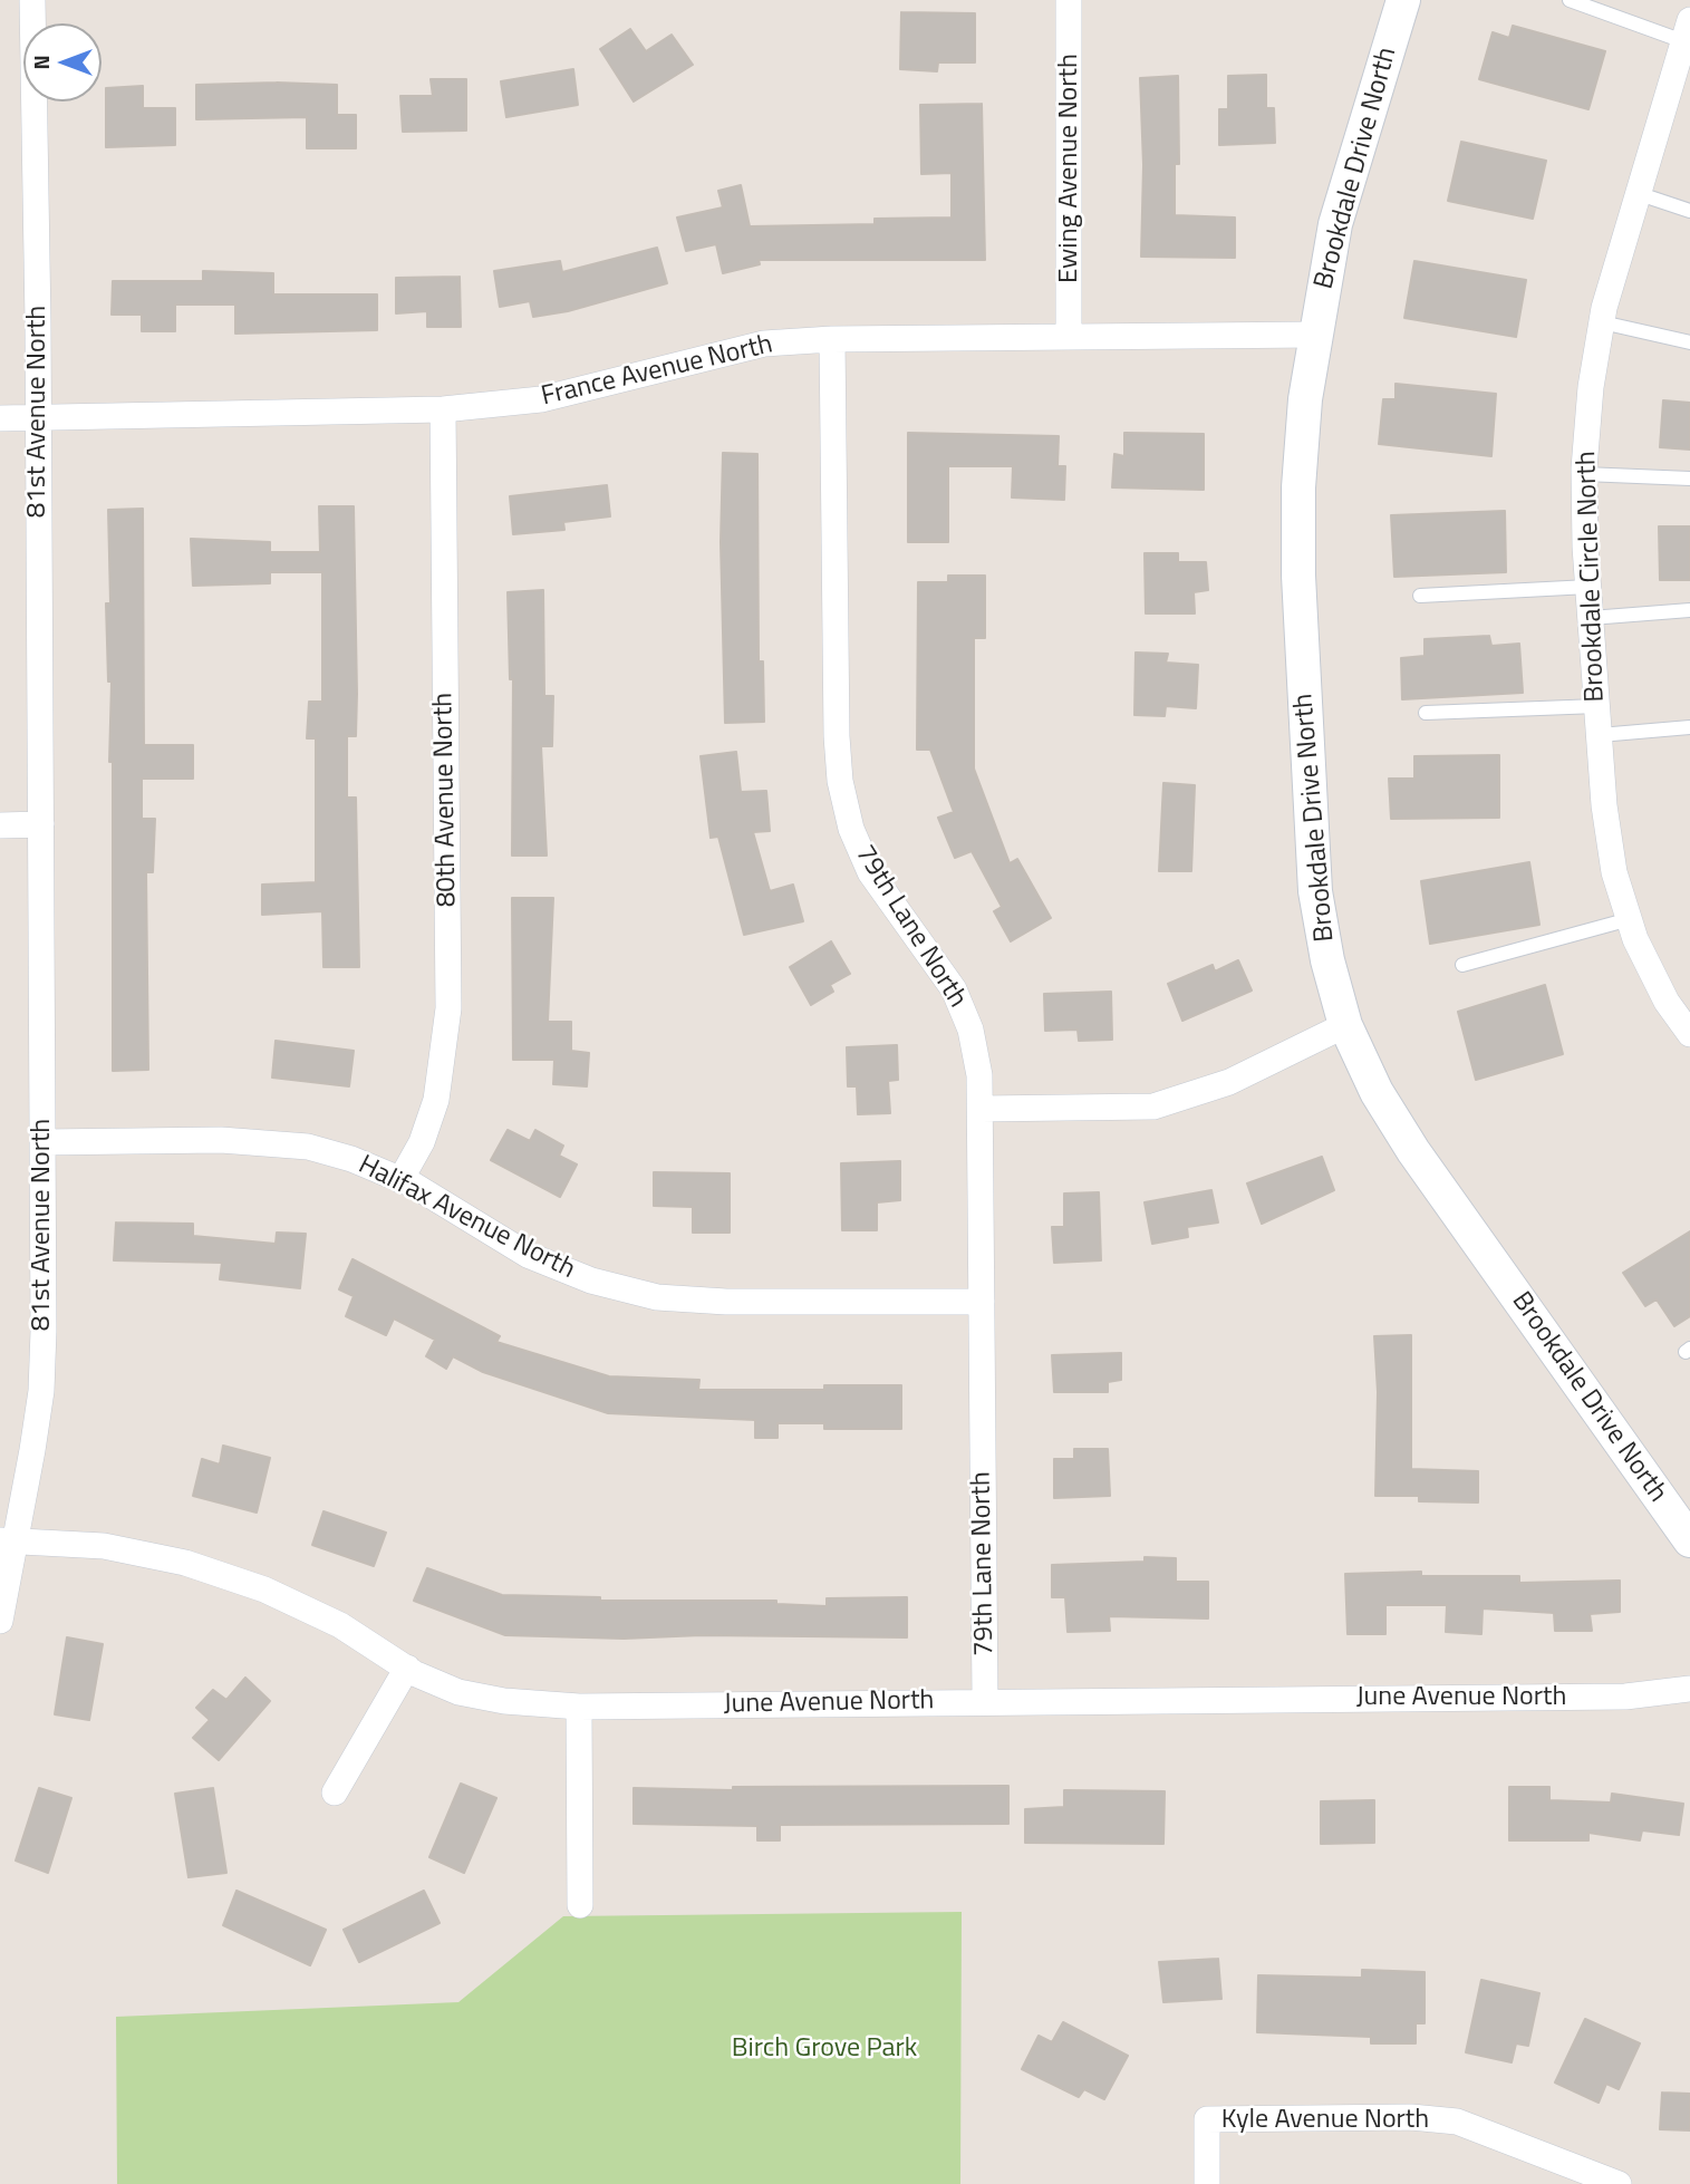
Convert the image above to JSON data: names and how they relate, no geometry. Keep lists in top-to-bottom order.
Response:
{
  "streets": {
    "street": [
      "Ewing Avenue North",
      "Brookdale Drive North",
      "France Avenue North",
      "81st Avenue North",
      "Brookdale Circle North",
      "80th Avenue North",
      "79th Lane North",
      "Halifax Avenue North",
      "June Avenue North",
      "Kyle Avenue North"
    ]
  },
  "crossings": [
    ["Ewing Avenue North", "France Avenue North"],
    ["Brookdale Drive North", "France Avenue North"],
    ["France Avenue North", "81st Avenue North"],
    ["France Avenue North", "80th Avenue North"],
    ["France Avenue North", "79th Lane North"],
    ["81st Avenue North", "Halifax Avenue North"],
    ["81st Avenue North", "June Avenue North"],
    ["80th Avenue North", "Halifax Avenue North"],
    ["79th Lane North", "Halifax Avenue North"],
    ["79th Lane North", "June Avenue North"]
  ],
  "parks": ["Birch Grove Park"],
  "north": "left"
}
